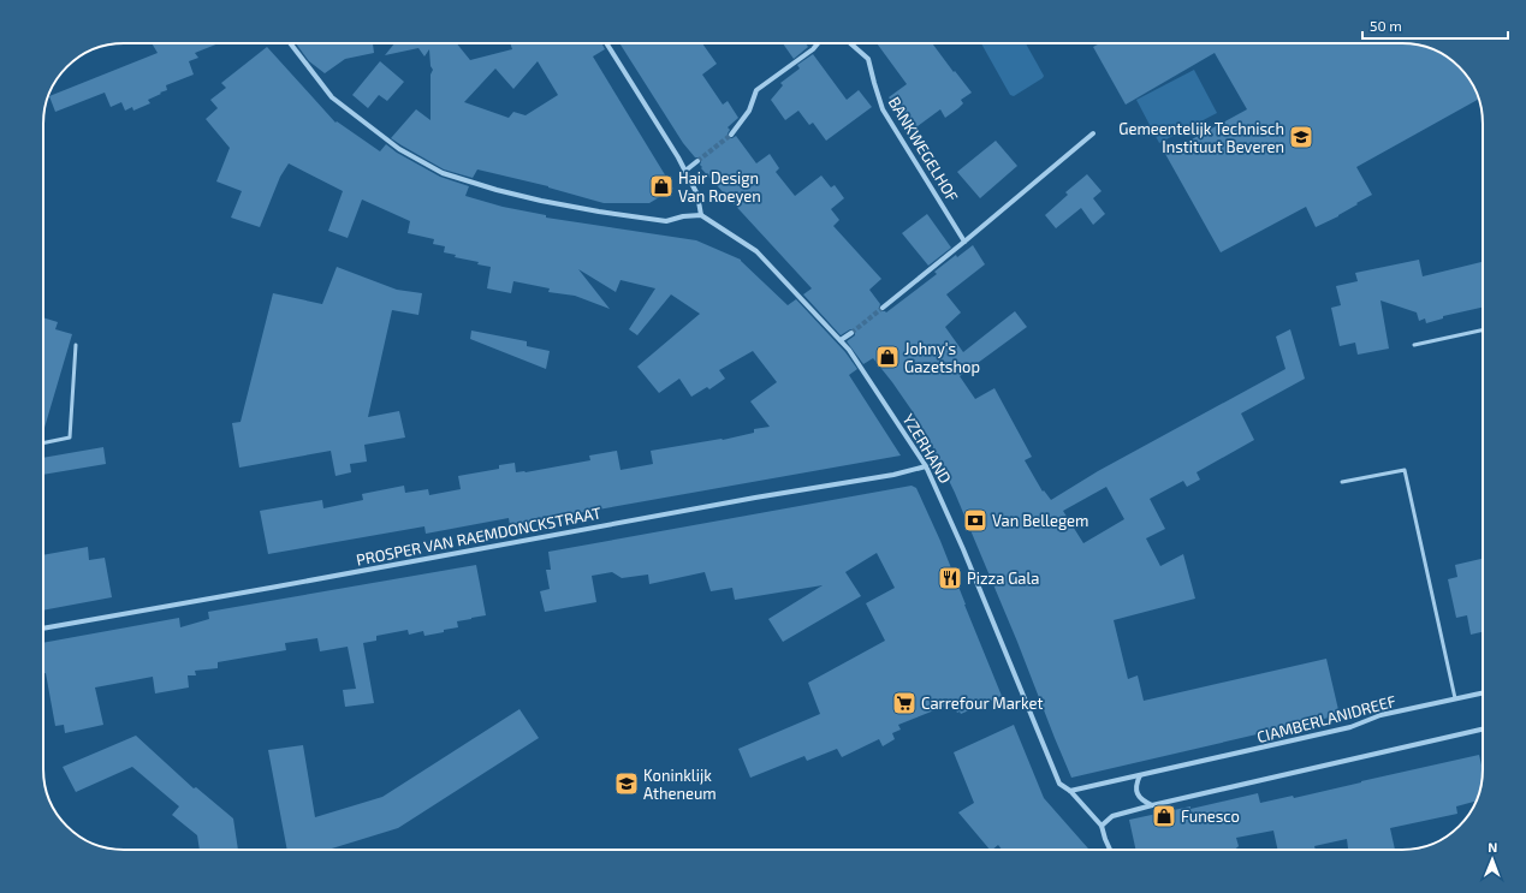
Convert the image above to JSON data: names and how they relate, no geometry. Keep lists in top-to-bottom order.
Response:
{
  "streets": {
    "street": [
      "BANKWEGELHOF",
      "YZERHAND",
      "PROSPER VAN RAEMDONCKSTRAAT",
      "CIAMBERLANIDREEF"
    ]
  },
  "crossings": [
    ["YZERHAND", "PROSPER VAN RAEMDONCKSTRAAT"],
    ["YZERHAND", "CIAMBERLANIDREEF"]
  ],
  "places": {
    "school or university": ["Gemeentelijk Technisch Instituut Beveren", "Koninklijk Atheneum"],
    "shop": ["Hair Design Van Roeyen", "Johny's Gazetshop", "Funesco"],
    "bank": ["Van Bellegem"],
    "restaurant": ["Pizza Gala"],
    "supermarket": ["Carrefour Market"]
  },
  "scale_bar": "50 m",
  "north": "top"
}
